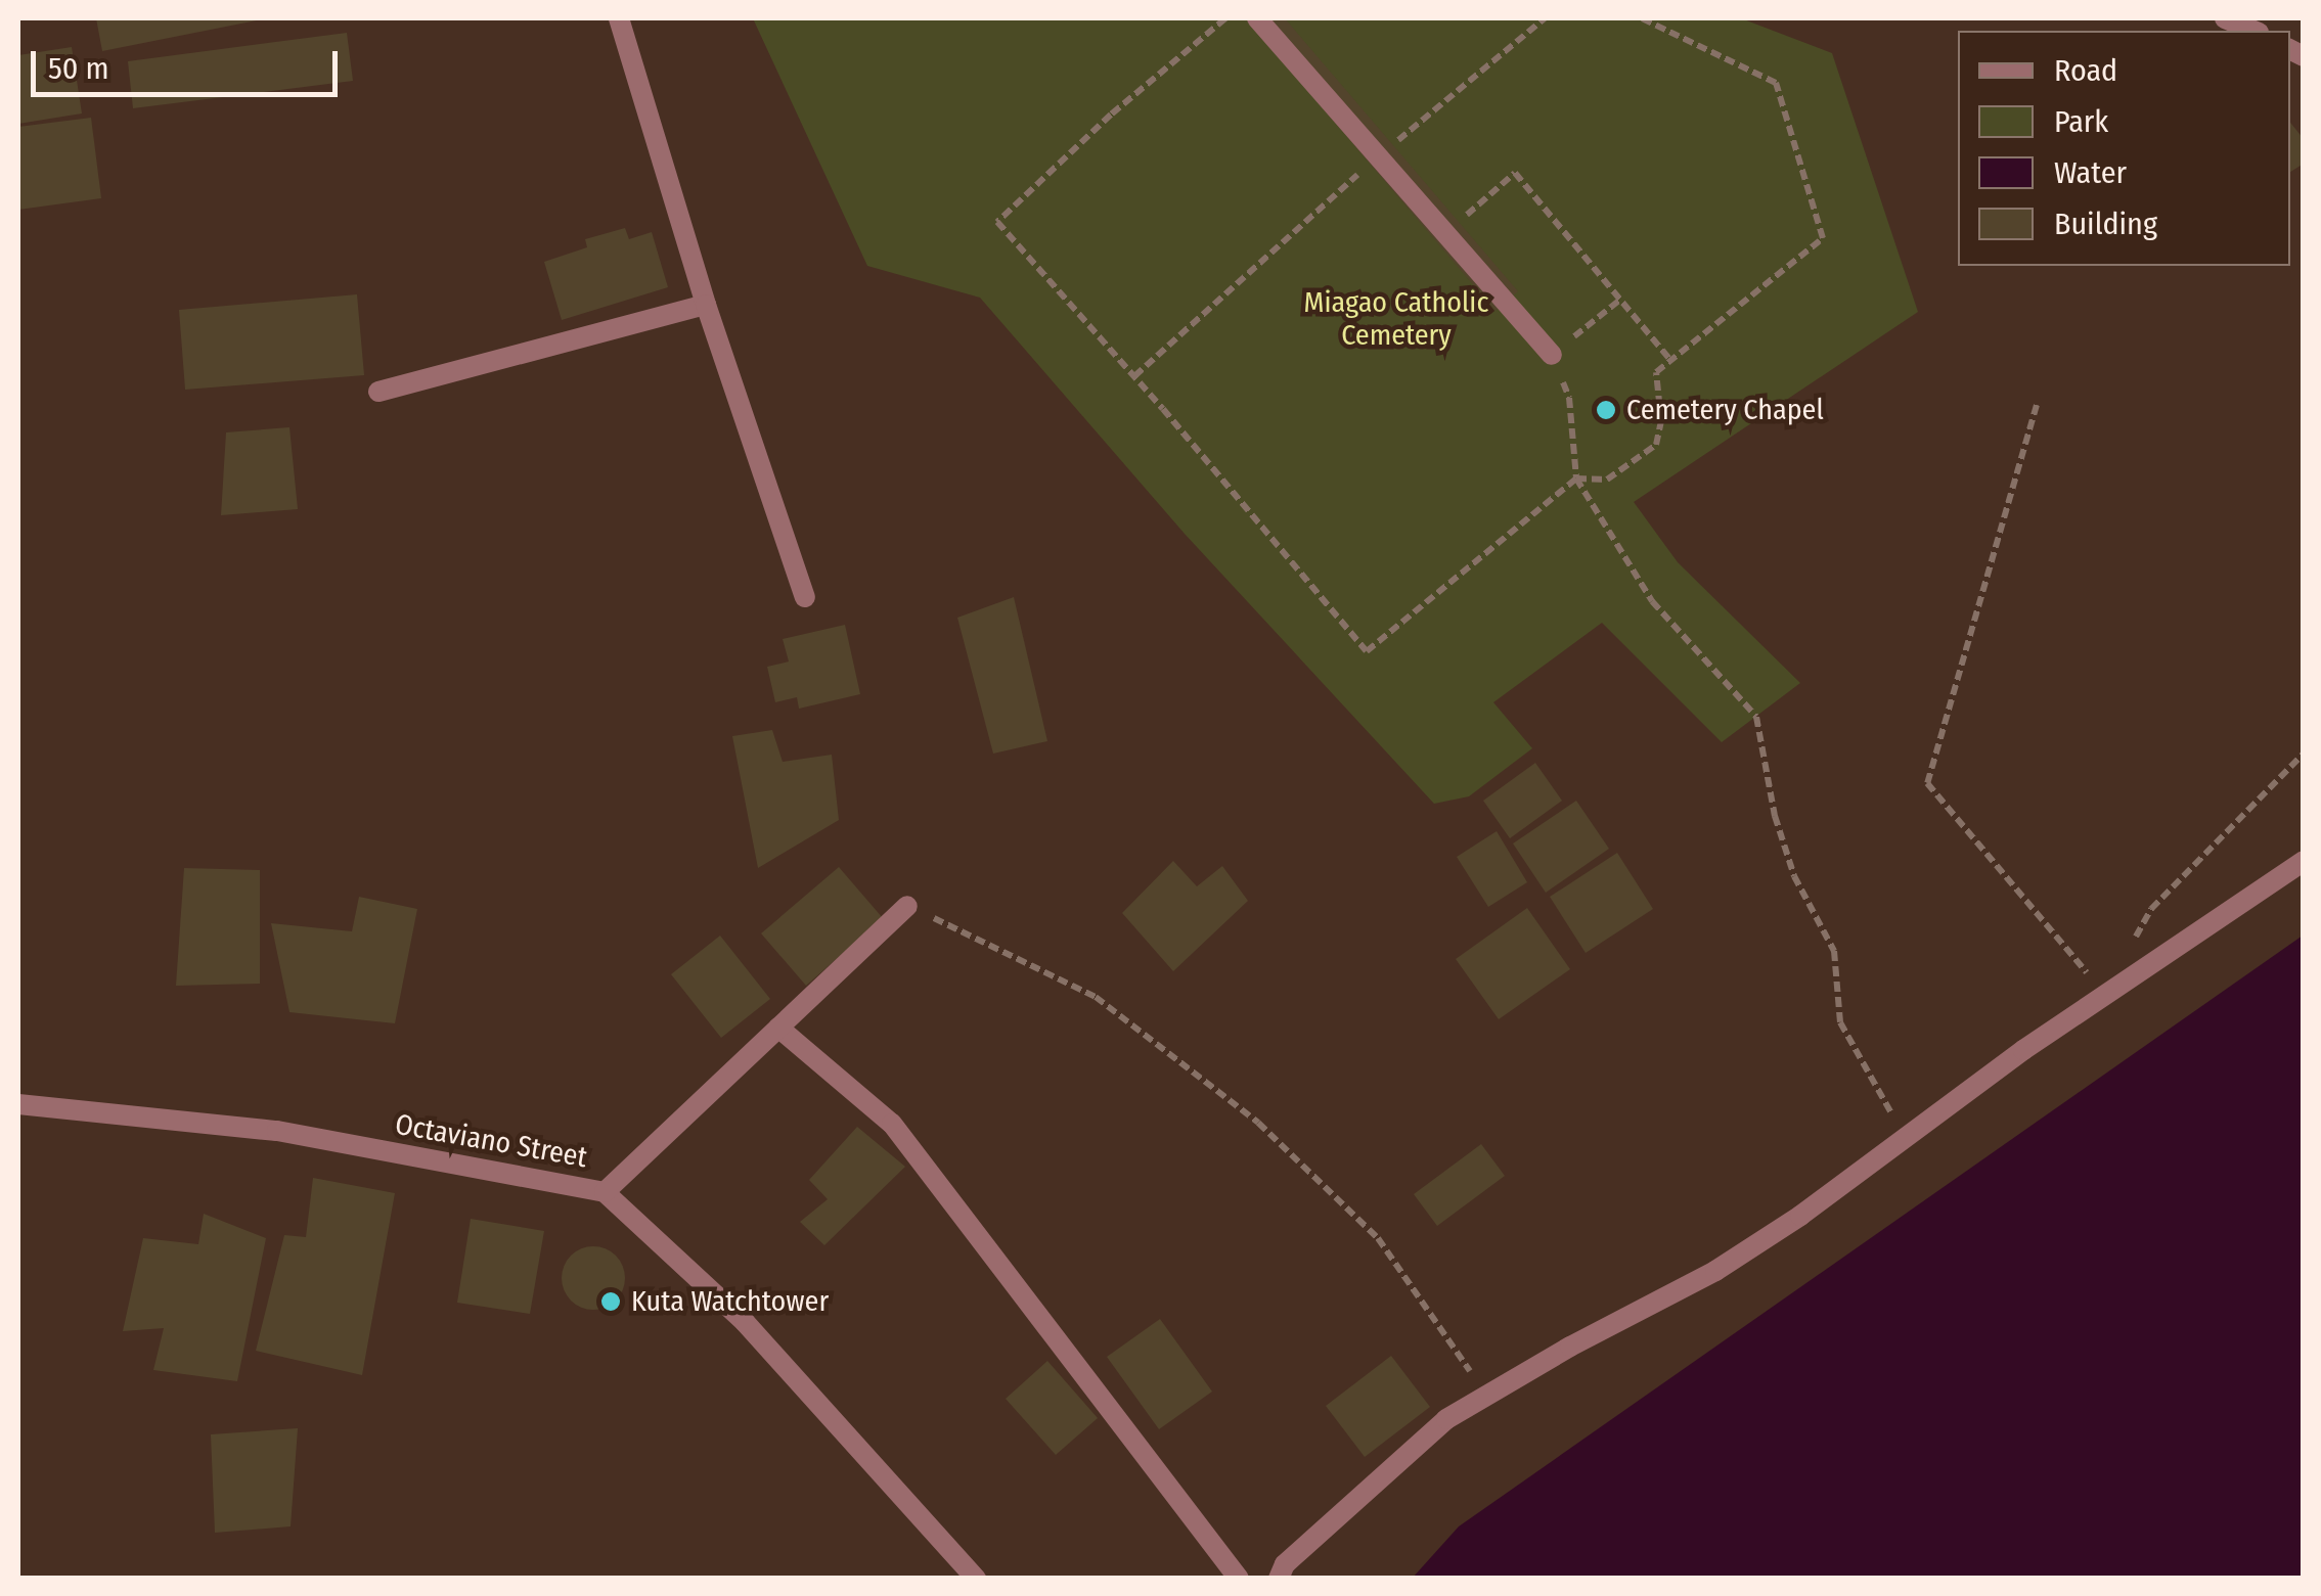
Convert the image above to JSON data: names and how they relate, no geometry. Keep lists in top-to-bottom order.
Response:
{
  "streets": {
    "street": ["Octaviano Street"]
  },
  "parks": ["Miagao Catholic Cemetery"],
  "places": ["Cemetery Chapel", "Kuta Watchtower"],
  "legend": [
    "Road",
    "Park",
    "Water",
    "Building"
  ],
  "scale_bar": "50 m"
}
